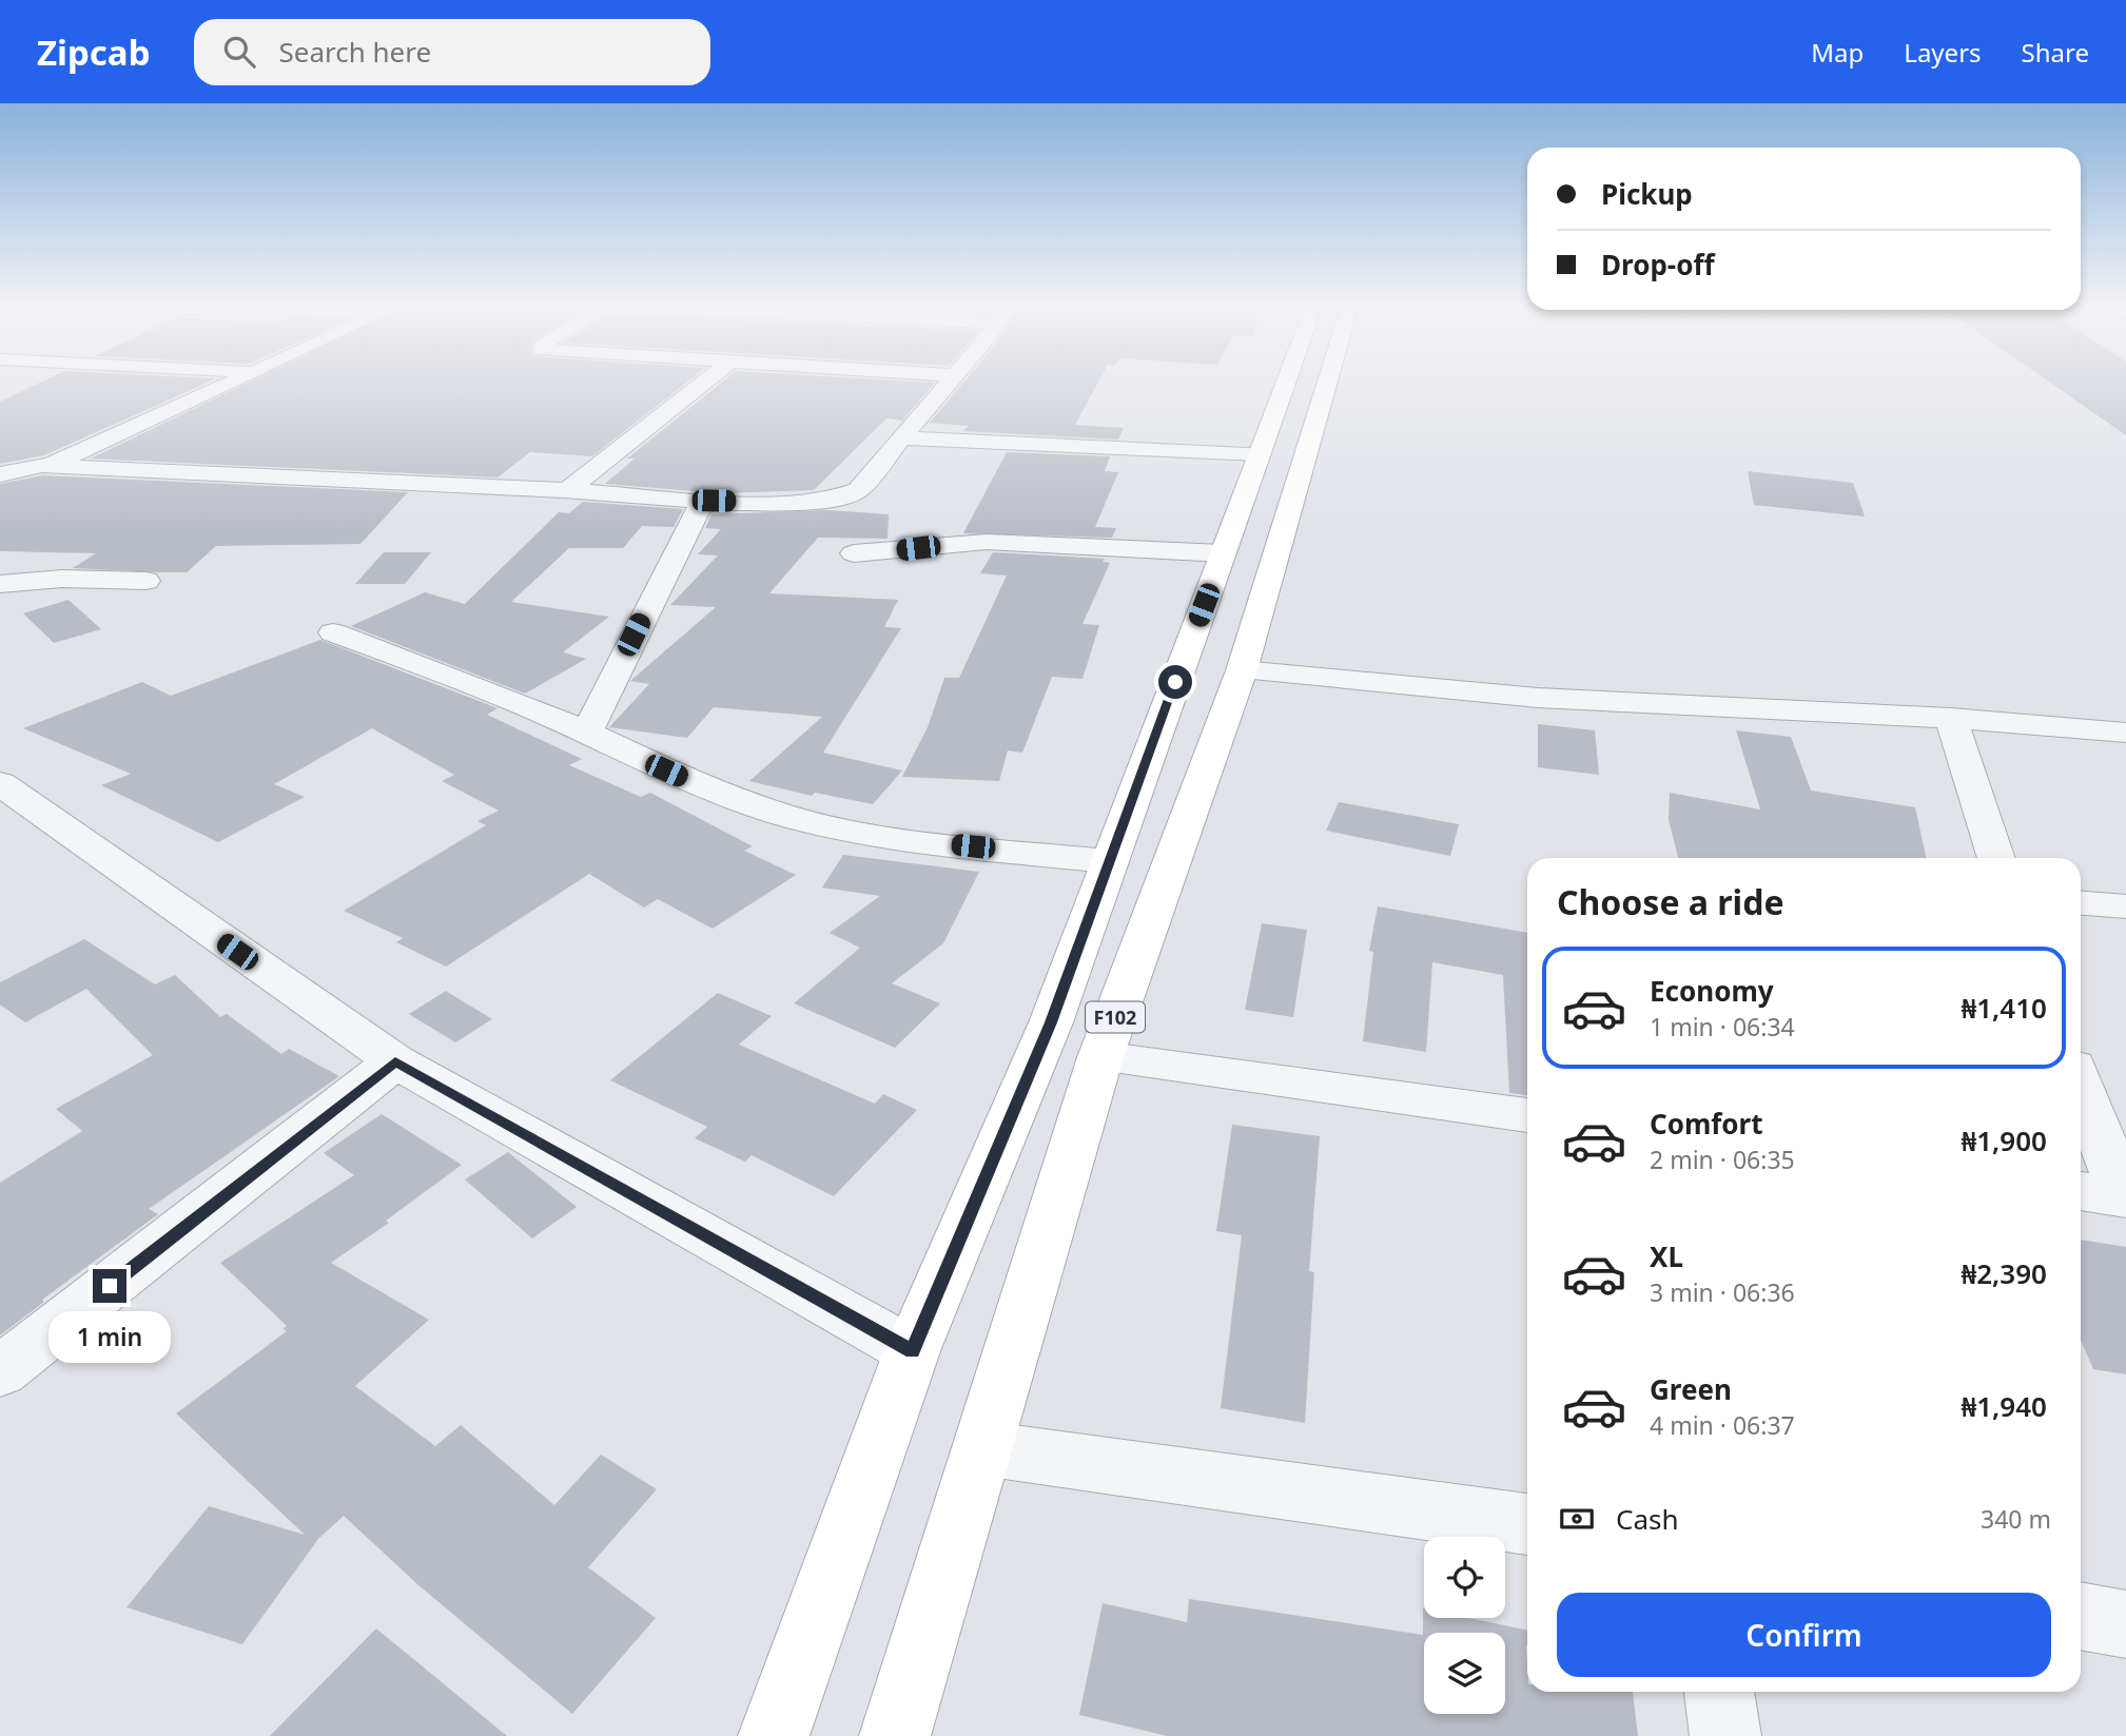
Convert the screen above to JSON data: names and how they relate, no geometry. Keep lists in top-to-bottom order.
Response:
{
  "streets": {
    "main road": ["F102"]
  },
  "page": {
    "header": "Zipcab",
    "search": "Search here",
    "nav": ["Map", "Layers", "Share"],
    "banner": ["Pickup", "Drop-off"],
    "heading": "Choose a ride",
    "list": [
      {
        "name": "Economy",
        "note": "1 min · 06:34",
        "value": "₦1,410"
      },
      {
        "name": "Comfort",
        "note": "2 min · 06:35",
        "value": "₦1,900"
      },
      {
        "name": "XL",
        "note": "3 min · 06:36",
        "value": "₦2,390"
      },
      {
        "name": "Green",
        "note": "4 min · 06:37",
        "value": "₦1,940"
      }
    ],
    "bubble": "1 min",
    "pay": ["Cash", "340 m"],
    "buttons": "Confirm"
  }
}
